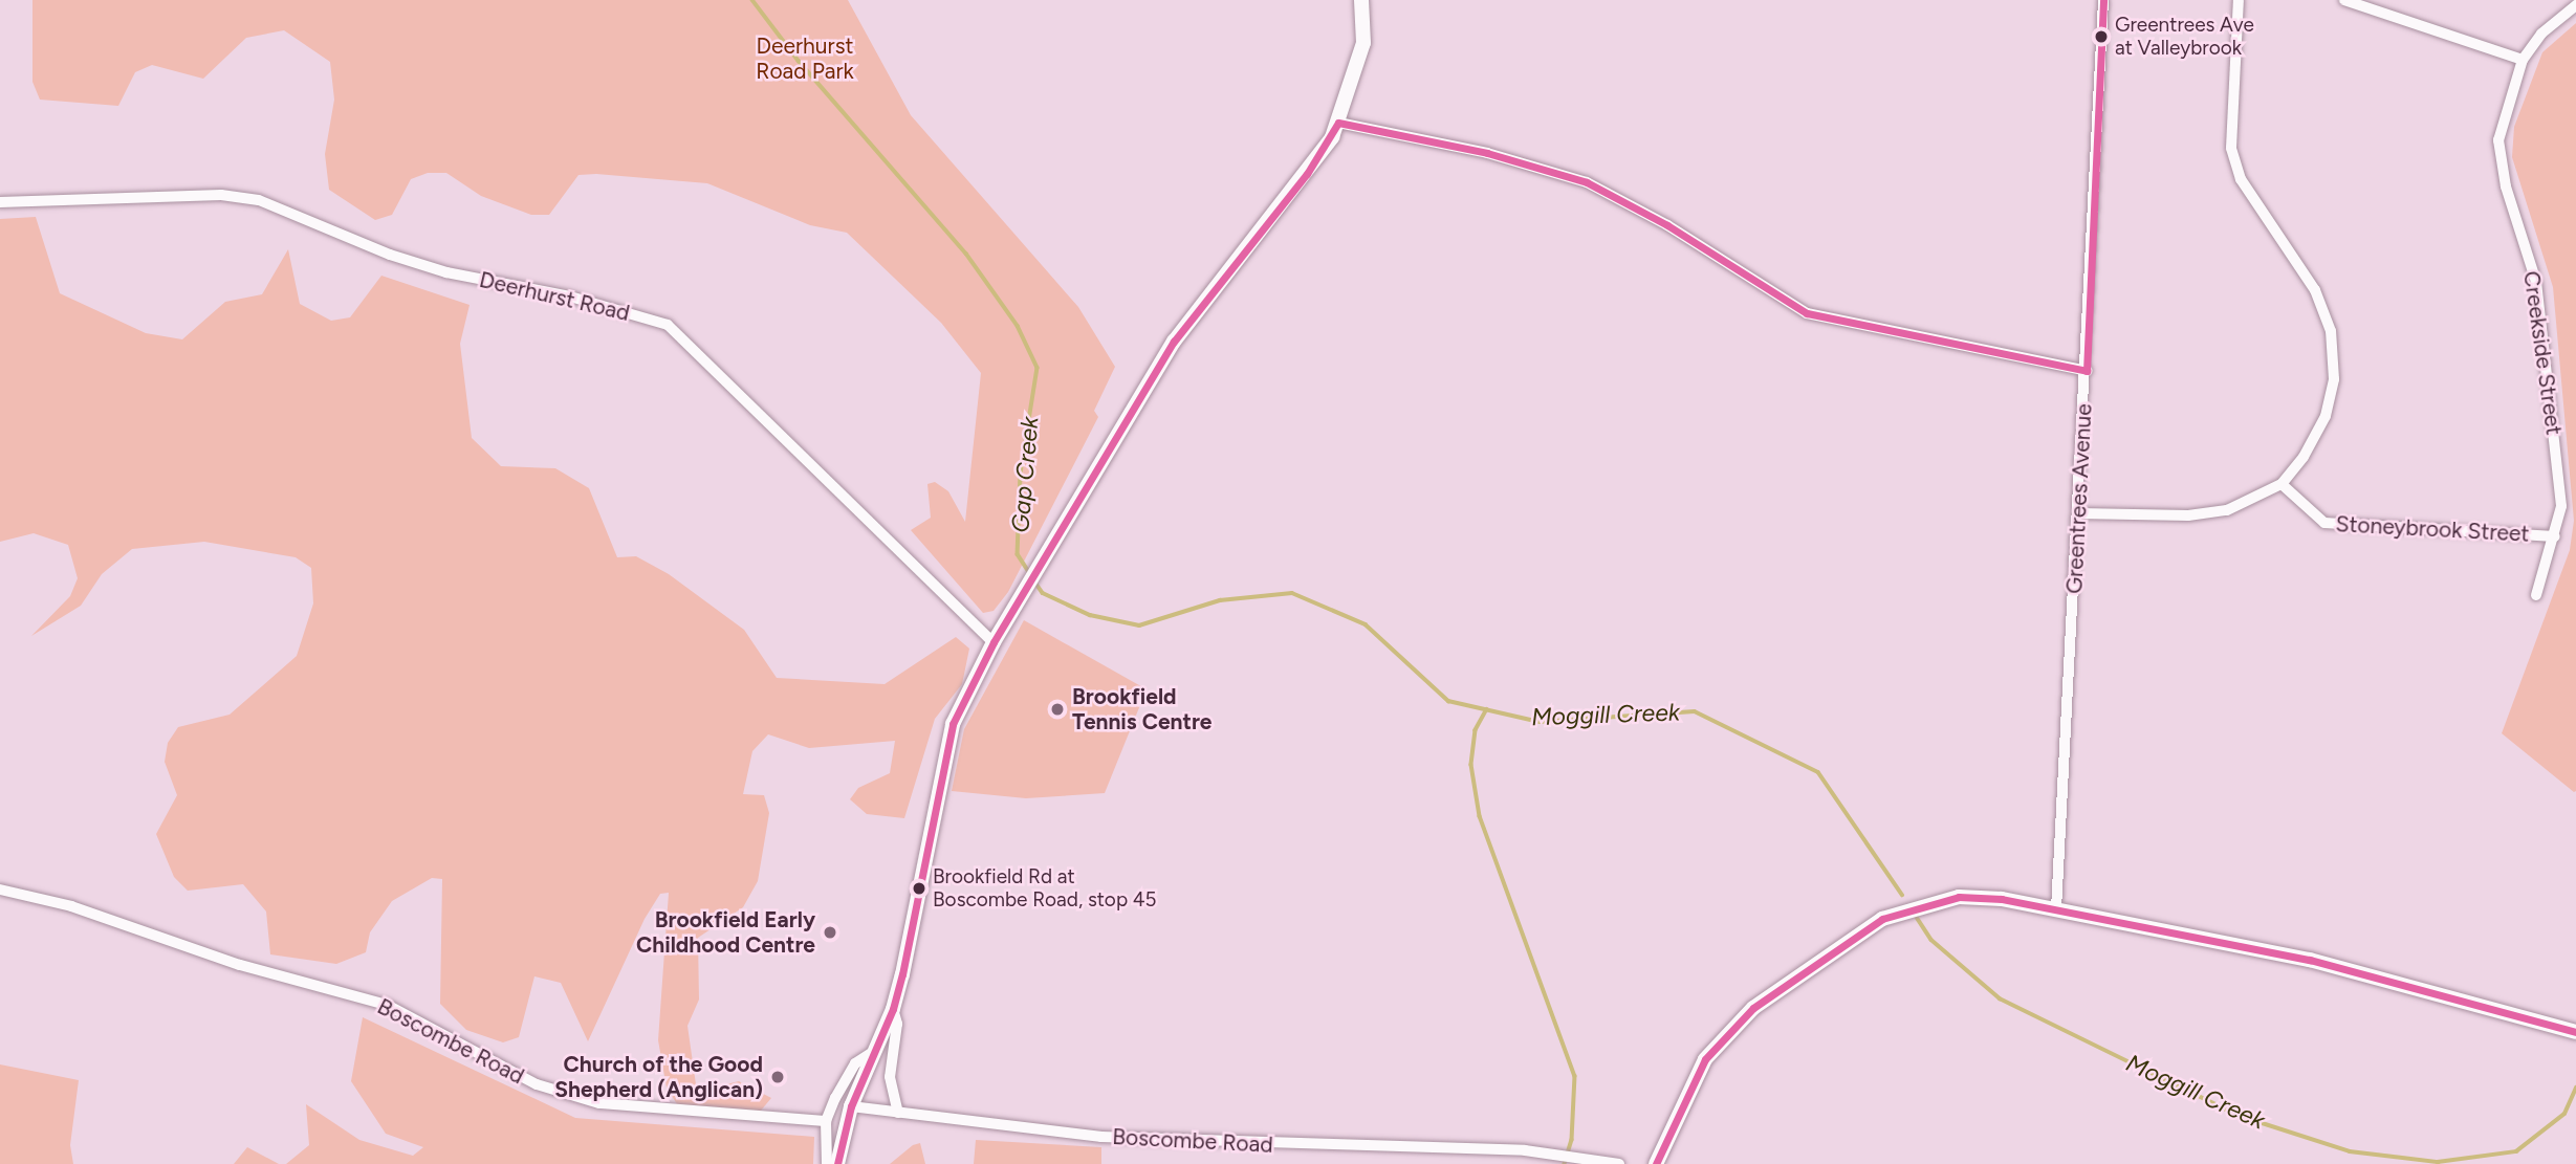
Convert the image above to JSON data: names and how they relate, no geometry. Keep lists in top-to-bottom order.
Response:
{
  "streets": {
    "street": [
      "Deerhurst Road",
      "Creekside Street",
      "Greentrees Avenue",
      "Stoneybrook Street",
      "Boscombe Road"
    ]
  },
  "crossings": [
    ["Creekside Street", "Stoneybrook Street"]
  ],
  "water": ["Gap Creek", "Moggill Creek"],
  "parks": ["Deerhurst Road Park"],
  "places": [
    "Greentrees Ave at Valleybrook",
    "Brookfield Tennis Centre",
    "Brookfield Rd at Boscombe Road, stop 45",
    "Brookfield Early Childhood Centre",
    "Church of the Good Shepherd (Anglican)"
  ]
}
